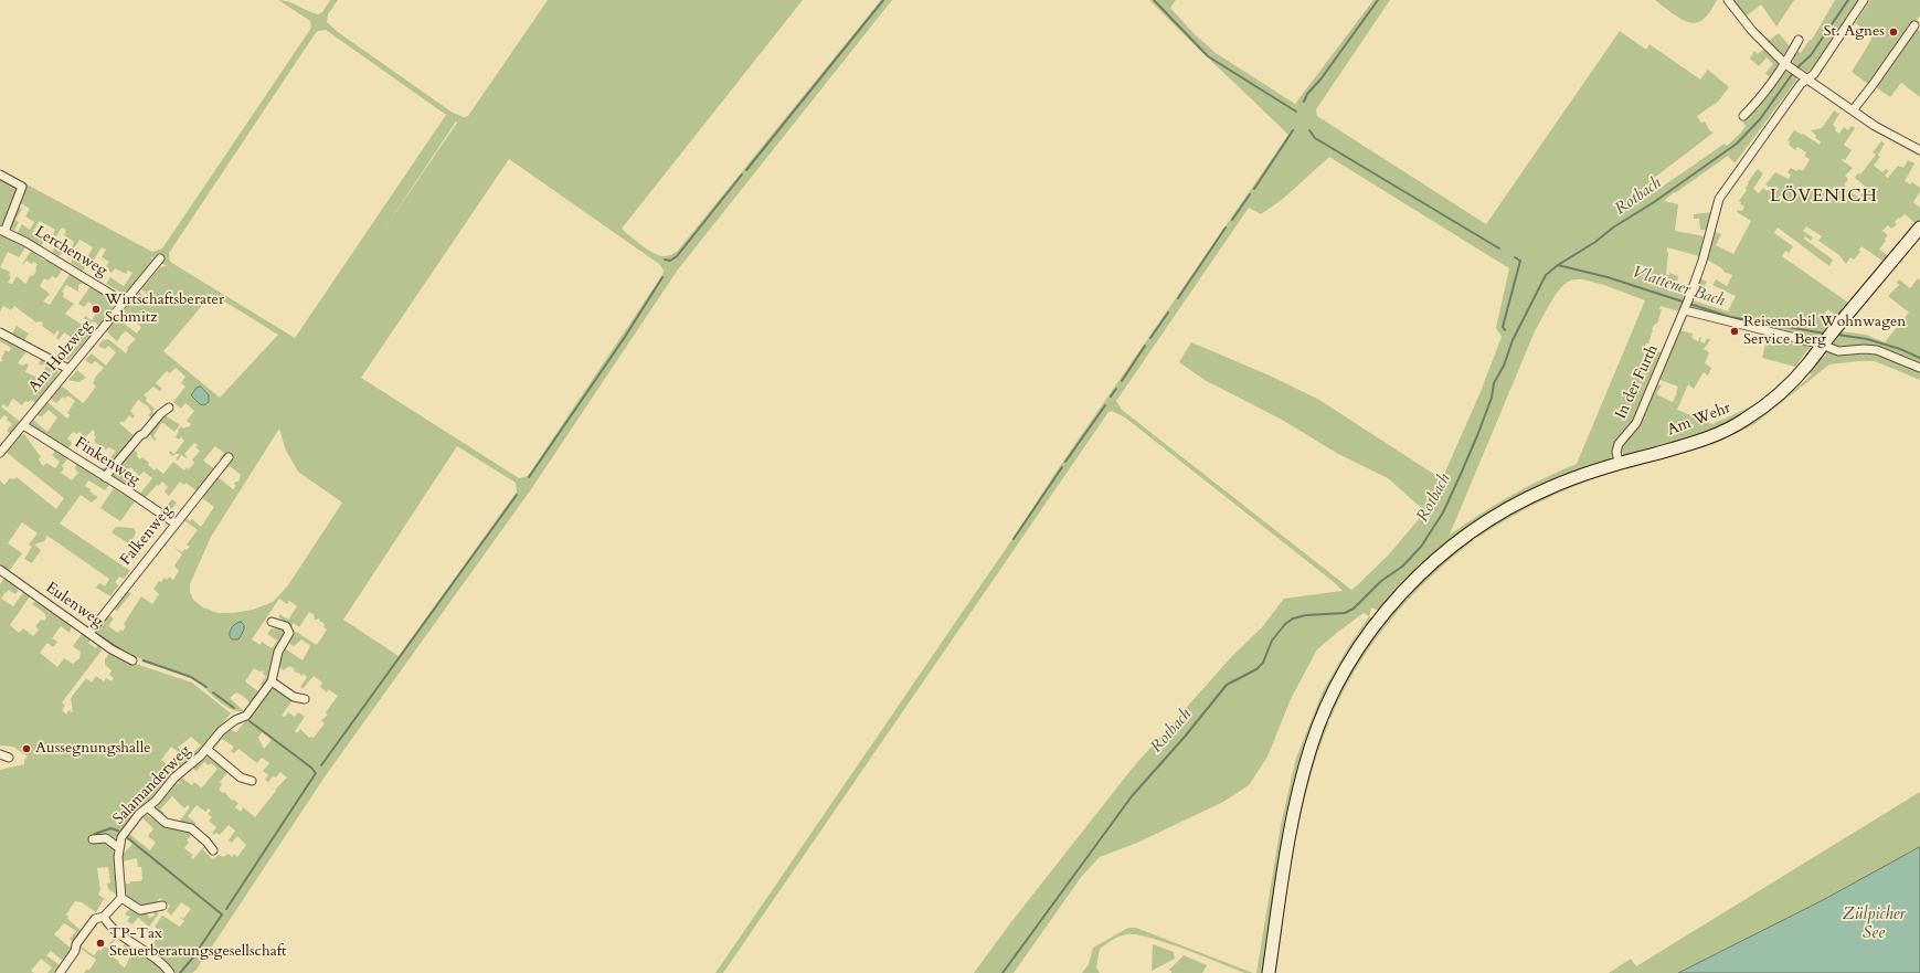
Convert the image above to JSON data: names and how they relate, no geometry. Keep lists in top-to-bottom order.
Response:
{
  "streets": {
    "street": [
      "Lerchenweg",
      "Am Holzweg",
      "In der Furth",
      "Am Wehr",
      "Finkenweg",
      "Falkenweg",
      "Eulenweg",
      "Salamanderweg"
    ]
  },
  "crossings": [
    ["Lerchenweg", "Am Holzweg"],
    ["Am Holzweg", "Finkenweg"],
    ["In der Furth", "Am Wehr"],
    ["Finkenweg", "Falkenweg"],
    ["Falkenweg", "Eulenweg"]
  ],
  "districts": ["LÖVENICH"],
  "water": ["Rotbach", "Vlattener Bach", "Zülpicher See"],
  "places": [
    "St. Agnes",
    "Wirtschaftsberater Schmitz",
    "Reisemobil Wohnwagen Service Berg",
    "Aussegnungshalle",
    "TP-Tax Steuerberatungsgesellschaft"
  ]
}
